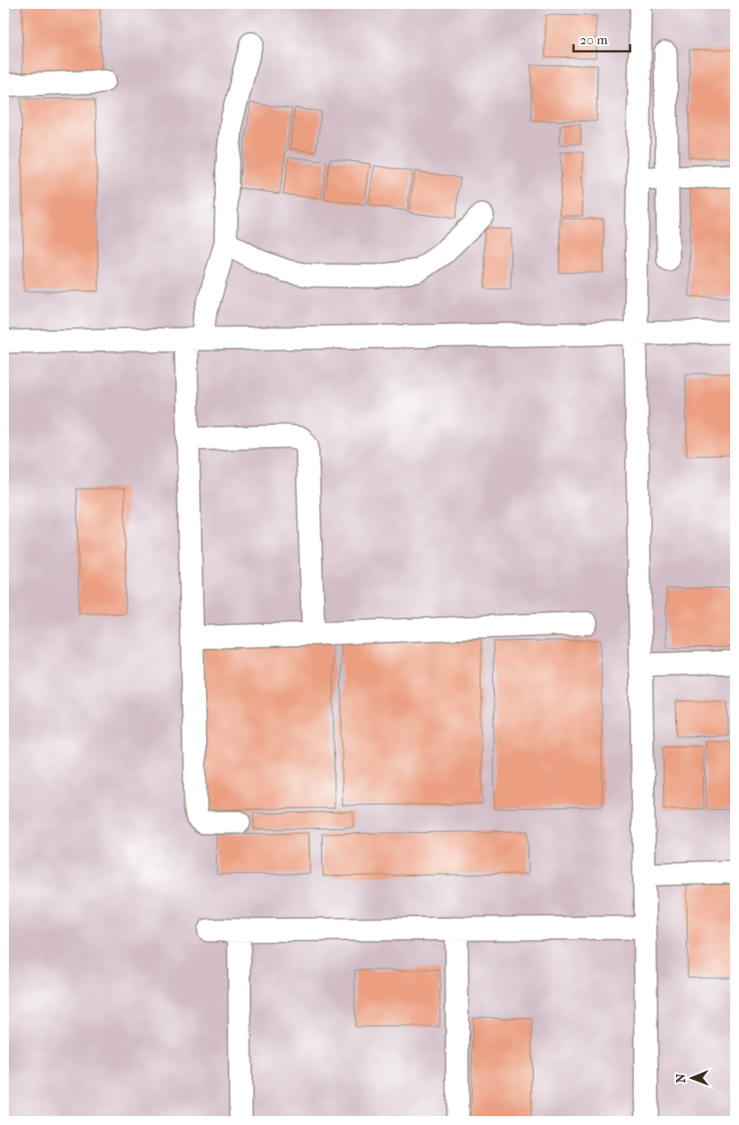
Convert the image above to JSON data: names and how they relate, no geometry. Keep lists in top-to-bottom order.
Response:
{
  "scale_bar": "20 m",
  "north": "left"
}
